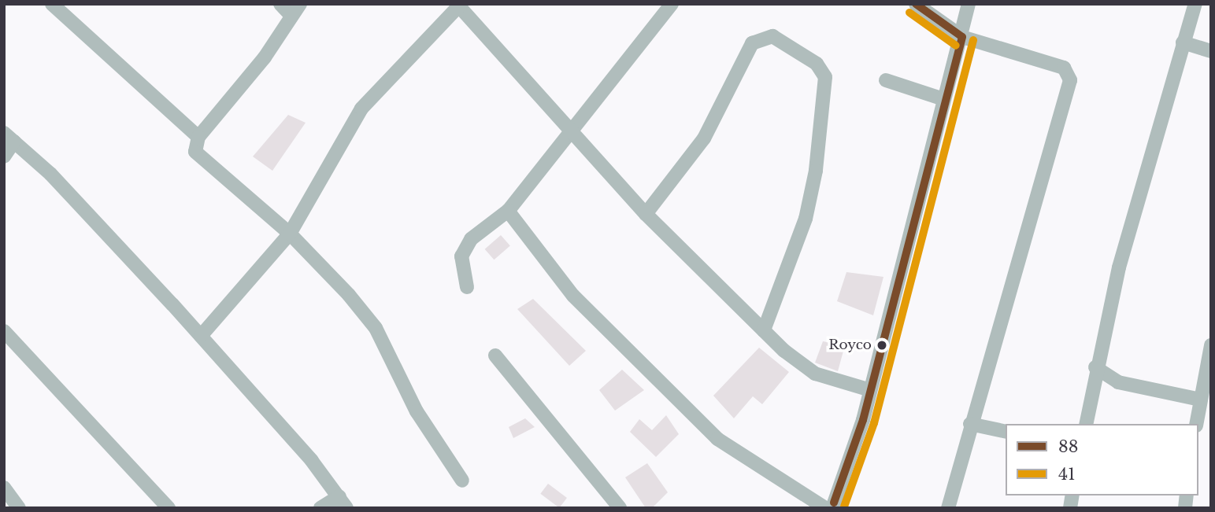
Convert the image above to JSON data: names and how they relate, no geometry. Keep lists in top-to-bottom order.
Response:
{
  "places": ["Royco"],
  "lines": ["transit line 88", "transit line 41"],
  "legend": ["88", "41"]
}
